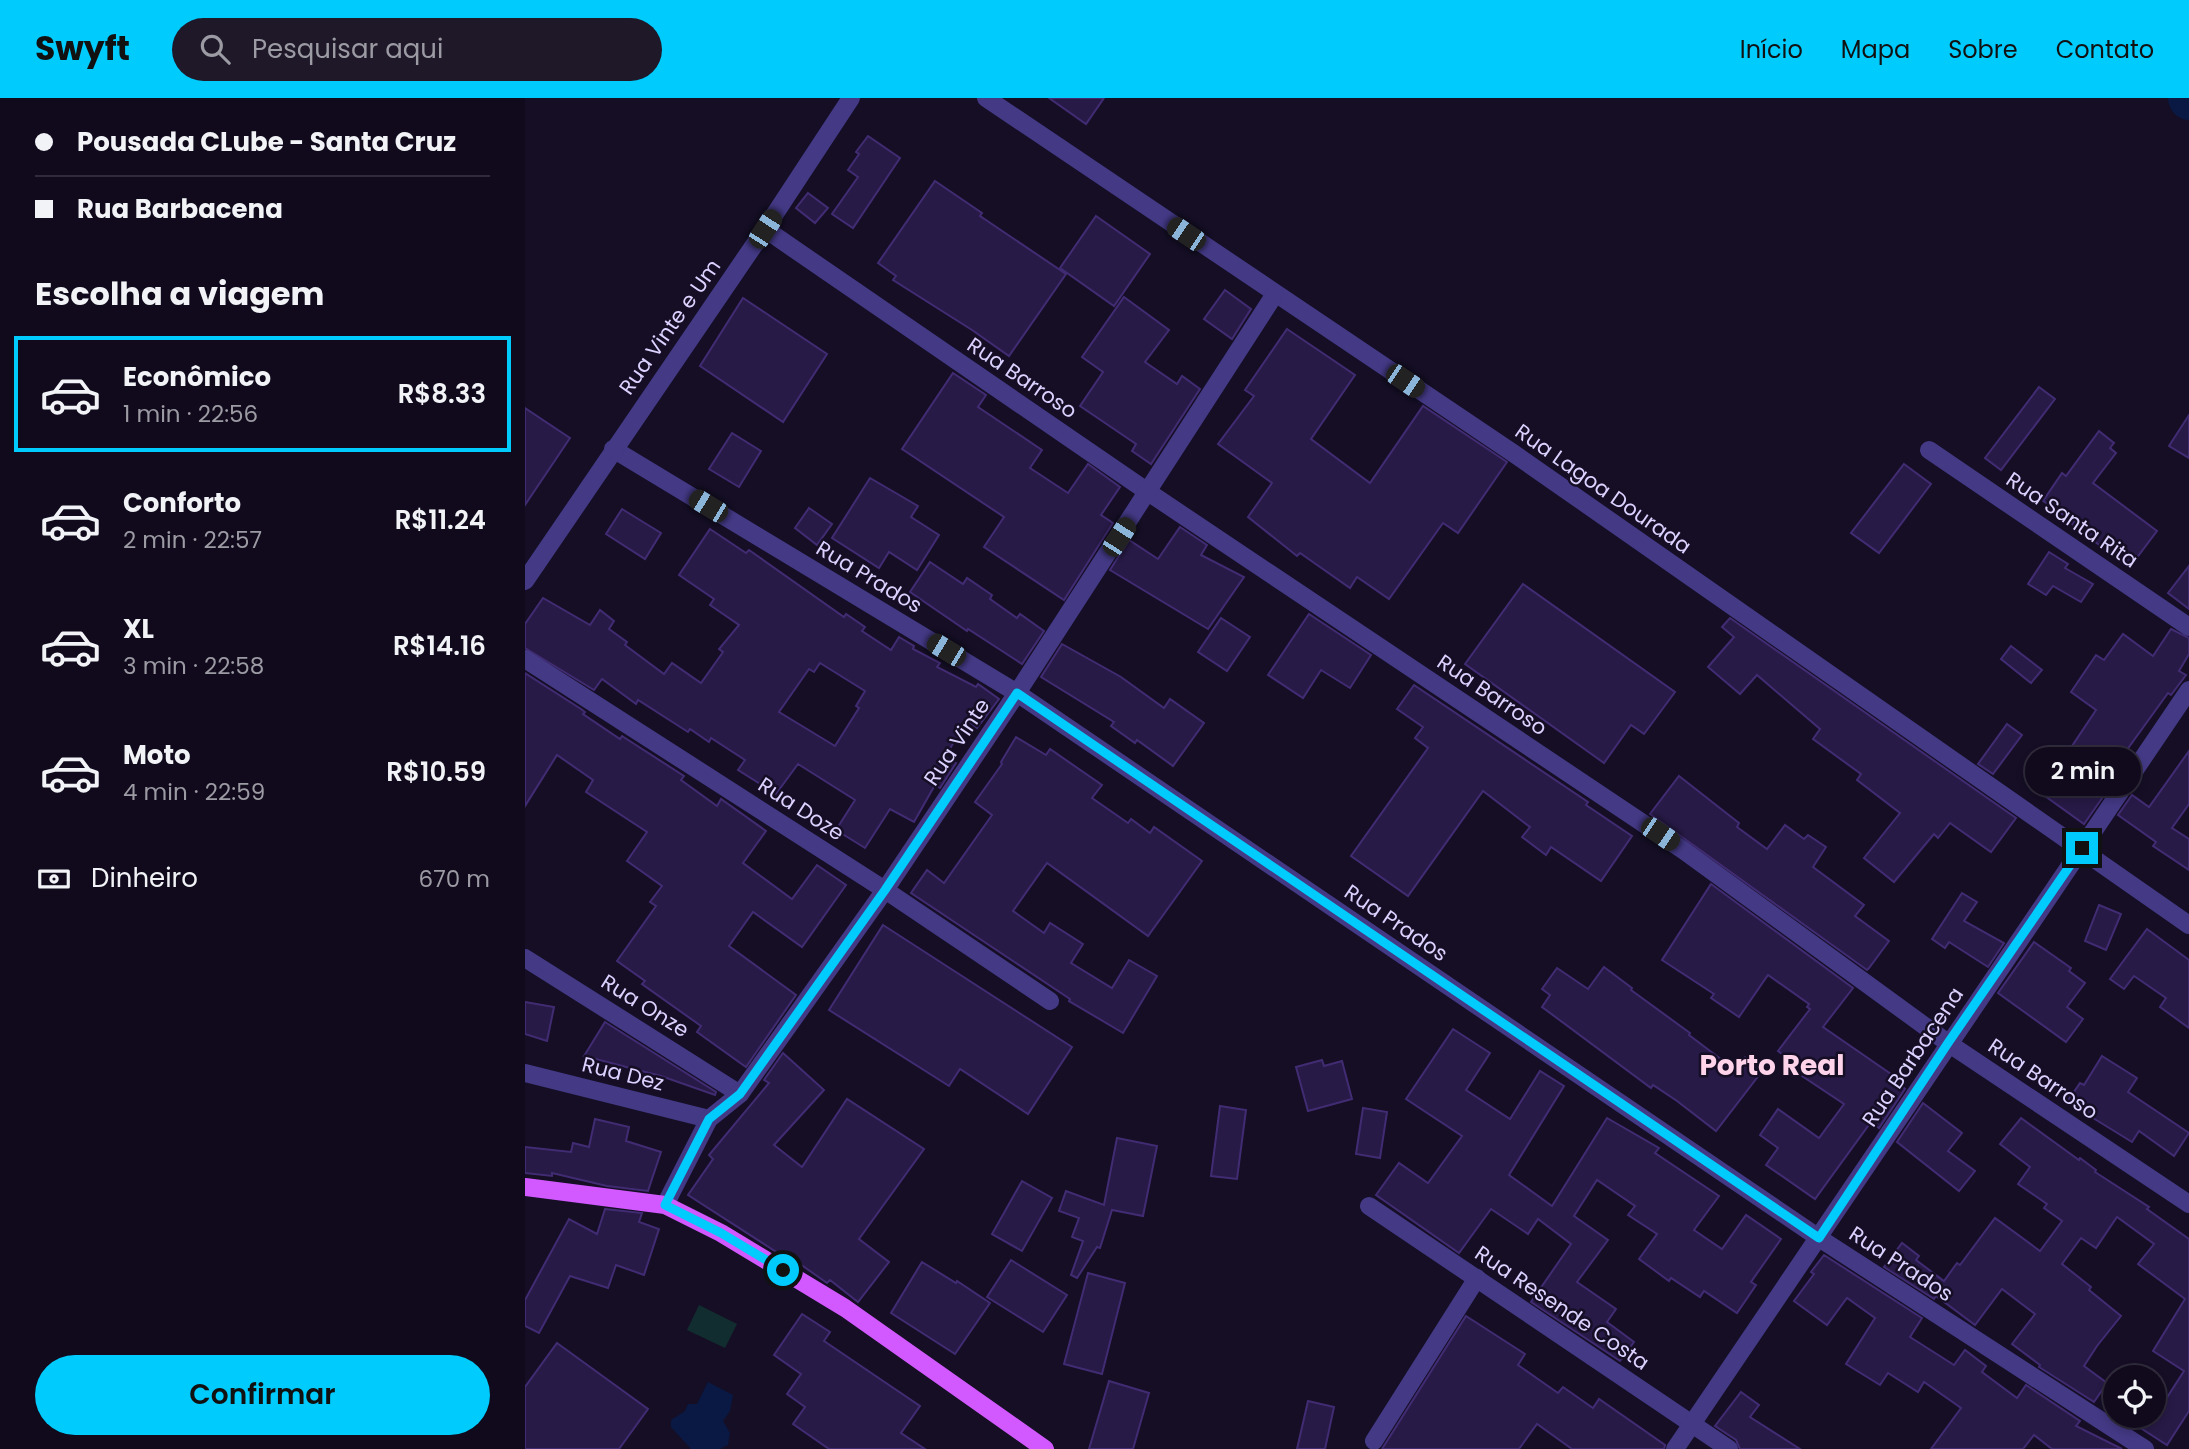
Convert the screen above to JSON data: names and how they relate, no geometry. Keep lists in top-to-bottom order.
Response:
{
  "streets": {
    "street": [
      "Rua Vinte e Um",
      "Rua Barroso",
      "Rua Lagoa Dourada",
      "Rua Santa Rita",
      "Rua Prados",
      "Rua Vinte",
      "Rua Doze",
      "Rua Onze",
      "Rua Barbacena",
      "Rua Dez",
      "Rua Resende Costa"
    ]
  },
  "crossings": [
    ["Rua Vinte e Um", "Rua Barroso"],
    ["Rua Vinte e Um", "Rua Prados"],
    ["Rua Barroso", "Rua Vinte"],
    ["Rua Barroso", "Rua Barbacena"],
    ["Rua Lagoa Dourada", "Rua Vinte"],
    ["Rua Lagoa Dourada", "Rua Barbacena"],
    ["Rua Prados", "Rua Vinte"],
    ["Rua Prados", "Rua Barbacena"],
    ["Rua Vinte", "Rua Doze"],
    ["Rua Vinte", "Rua Onze"],
    ["Rua Vinte", "Rua Dez"],
    ["Rua Barbacena", "Rua Resende Costa"]
  ],
  "districts": ["Porto Real"],
  "page": {
    "header": "Swyft",
    "search": "Pesquisar aqui",
    "nav": [
      "Início",
      "Mapa",
      "Sobre",
      "Contato"
    ],
    "banner": ["Pousada CLube - Santa Cruz", "Rua Barbacena"],
    "heading": "Escolha a viagem",
    "list": [
      {
        "name": "Econômico",
        "note": "1 min · 22:56",
        "value": "R$8.33"
      },
      {
        "name": "Conforto",
        "note": "2 min · 22:57",
        "value": "R$11.24"
      },
      {
        "name": "XL",
        "note": "3 min · 22:58",
        "value": "R$14.16"
      },
      {
        "name": "Moto",
        "note": "4 min · 22:59",
        "value": "R$10.59"
      }
    ],
    "bubble": "2 min",
    "pay": ["Dinheiro", "670 m"],
    "buttons": "Confirmar"
  }
}
